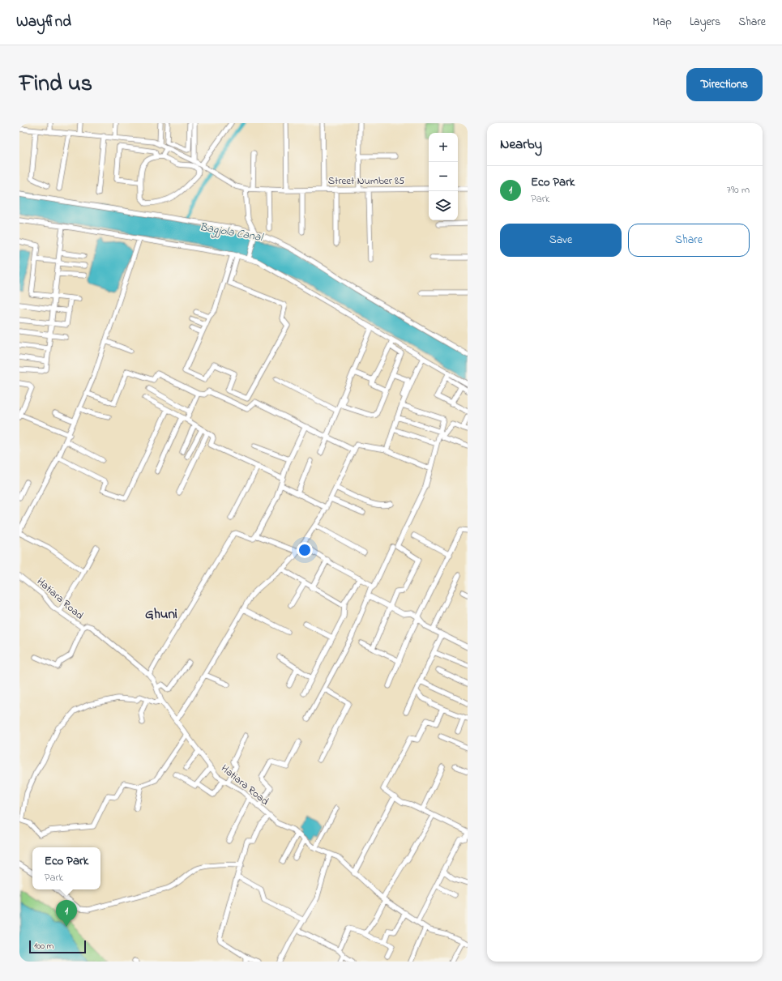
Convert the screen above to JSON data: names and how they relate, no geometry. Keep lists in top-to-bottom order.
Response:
{
  "streets": {
    "street": ["Street Number 85", "Hatiara Road"]
  },
  "districts": ["Ghuni"],
  "water": ["Bagjola Canal"],
  "scale_bar": "100 m",
  "page": {
    "header": "Wayfind",
    "nav": ["Map", "Layers", "Share"],
    "title": "Find us",
    "buttons": [
      "Directions",
      ["Save", "Share"]
    ],
    "heading": "Nearby",
    "map_buttons": ["+", "−"],
    "list": [
      {
        "mark": "1",
        "name": "Eco Park",
        "note": "Park",
        "value": "790 m"
      }
    ],
    "popup": ["Eco Park", "Park"],
    "pins": "1",
    "scale": "100 m"
  }
}
